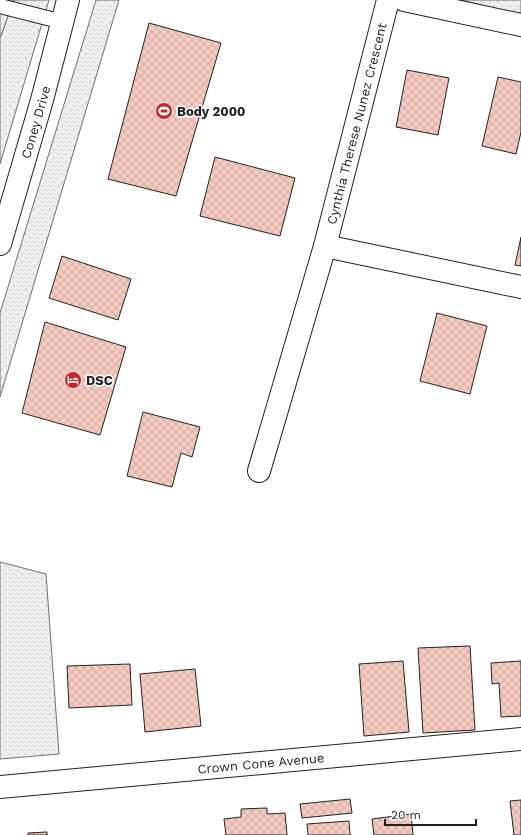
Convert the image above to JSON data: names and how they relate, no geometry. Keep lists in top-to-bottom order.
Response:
{
  "streets": {
    "street": ["Coney Drive", "Cynthia Therese Nunez Crescent", "Crown Cone Avenue"]
  },
  "places": {
    "sports": ["Body 2000"],
    "hotel": ["DSC"]
  },
  "scale_bar": "20 m"
}
